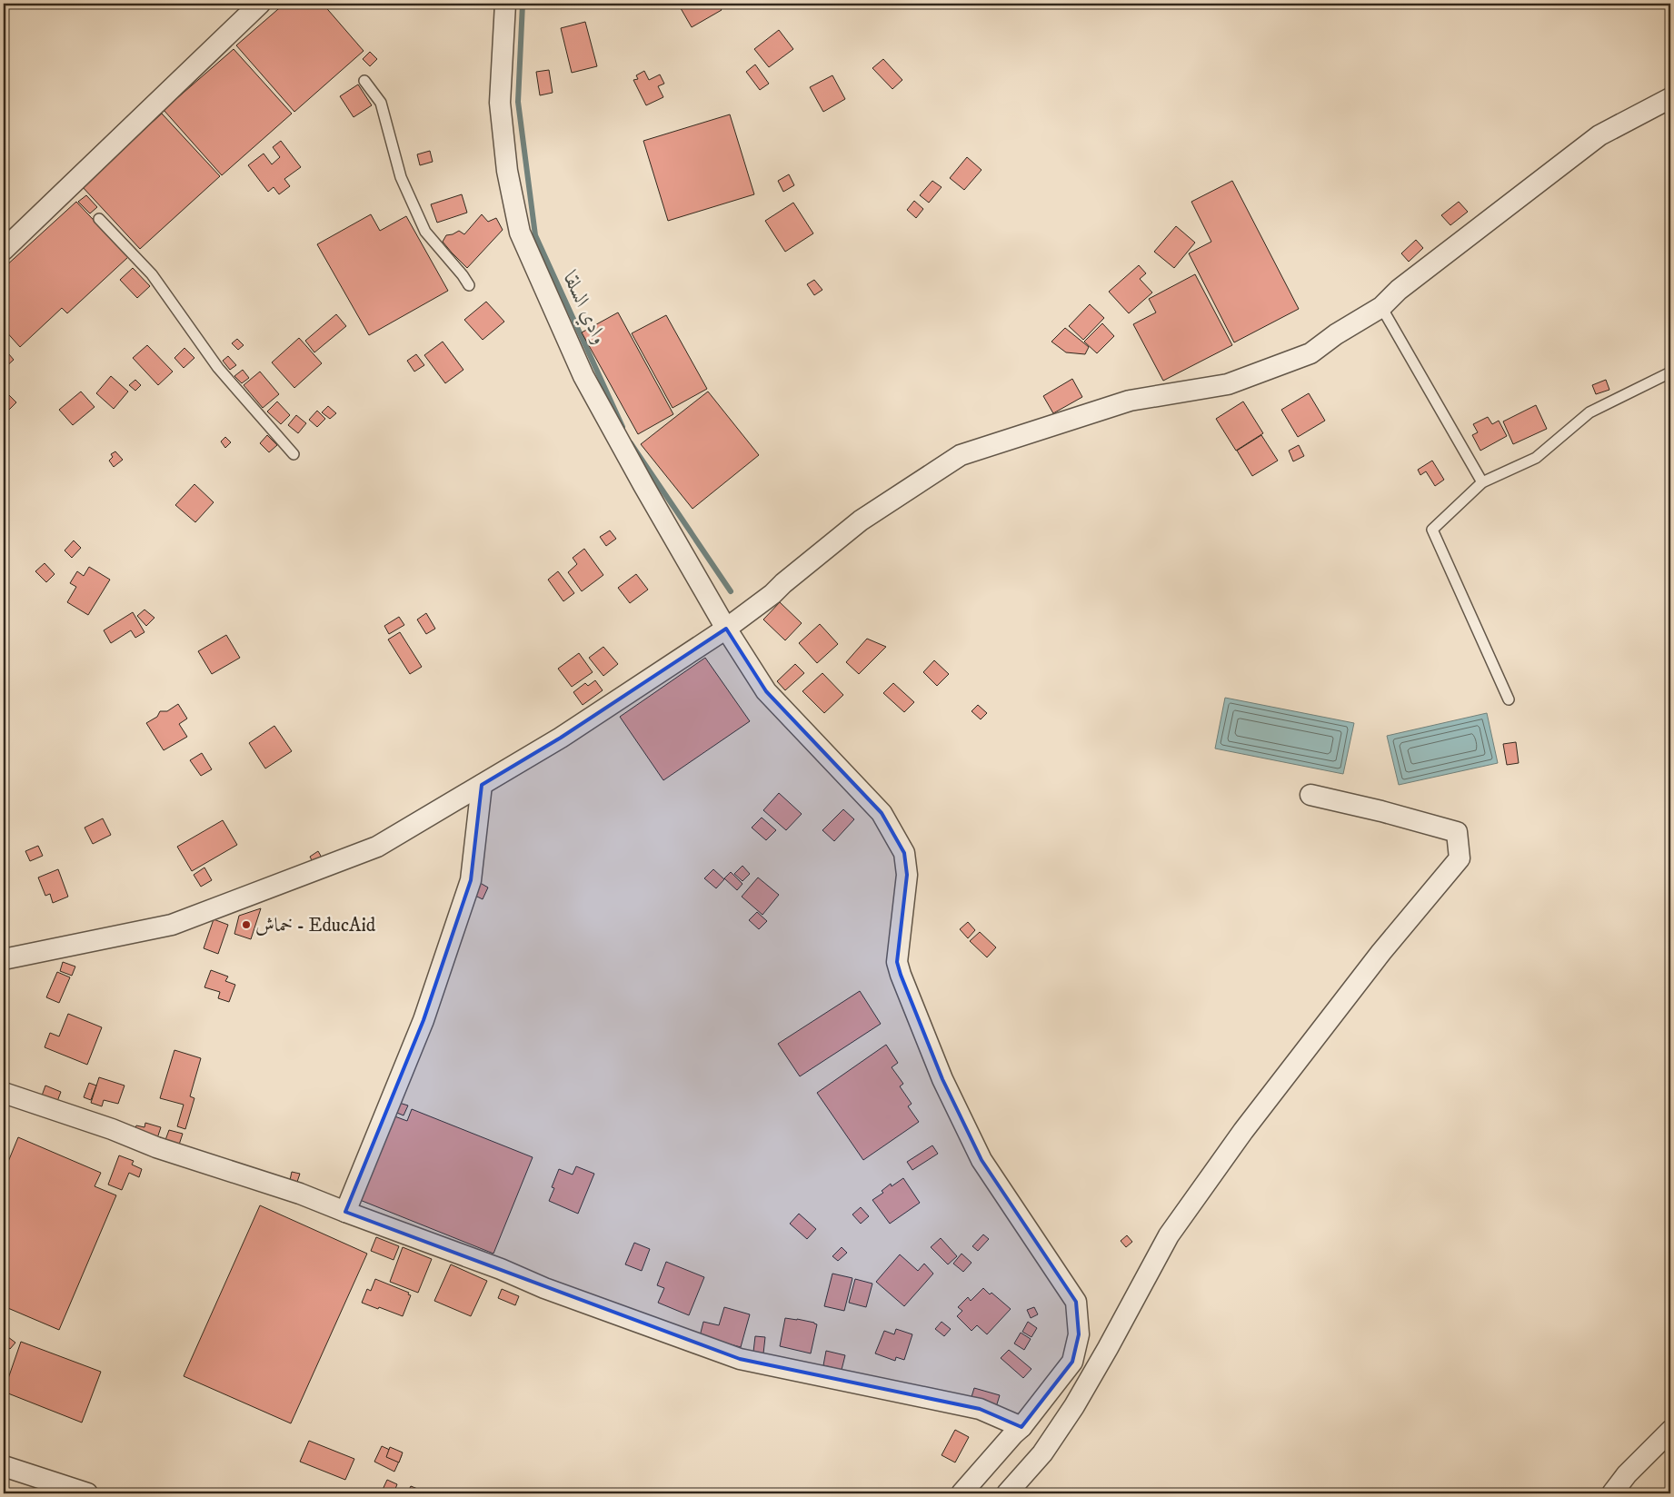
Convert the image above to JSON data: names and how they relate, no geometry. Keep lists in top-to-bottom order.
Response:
{
  "water": ["وادي السلقا"],
  "places": ["خماش - EducAid"]
}
